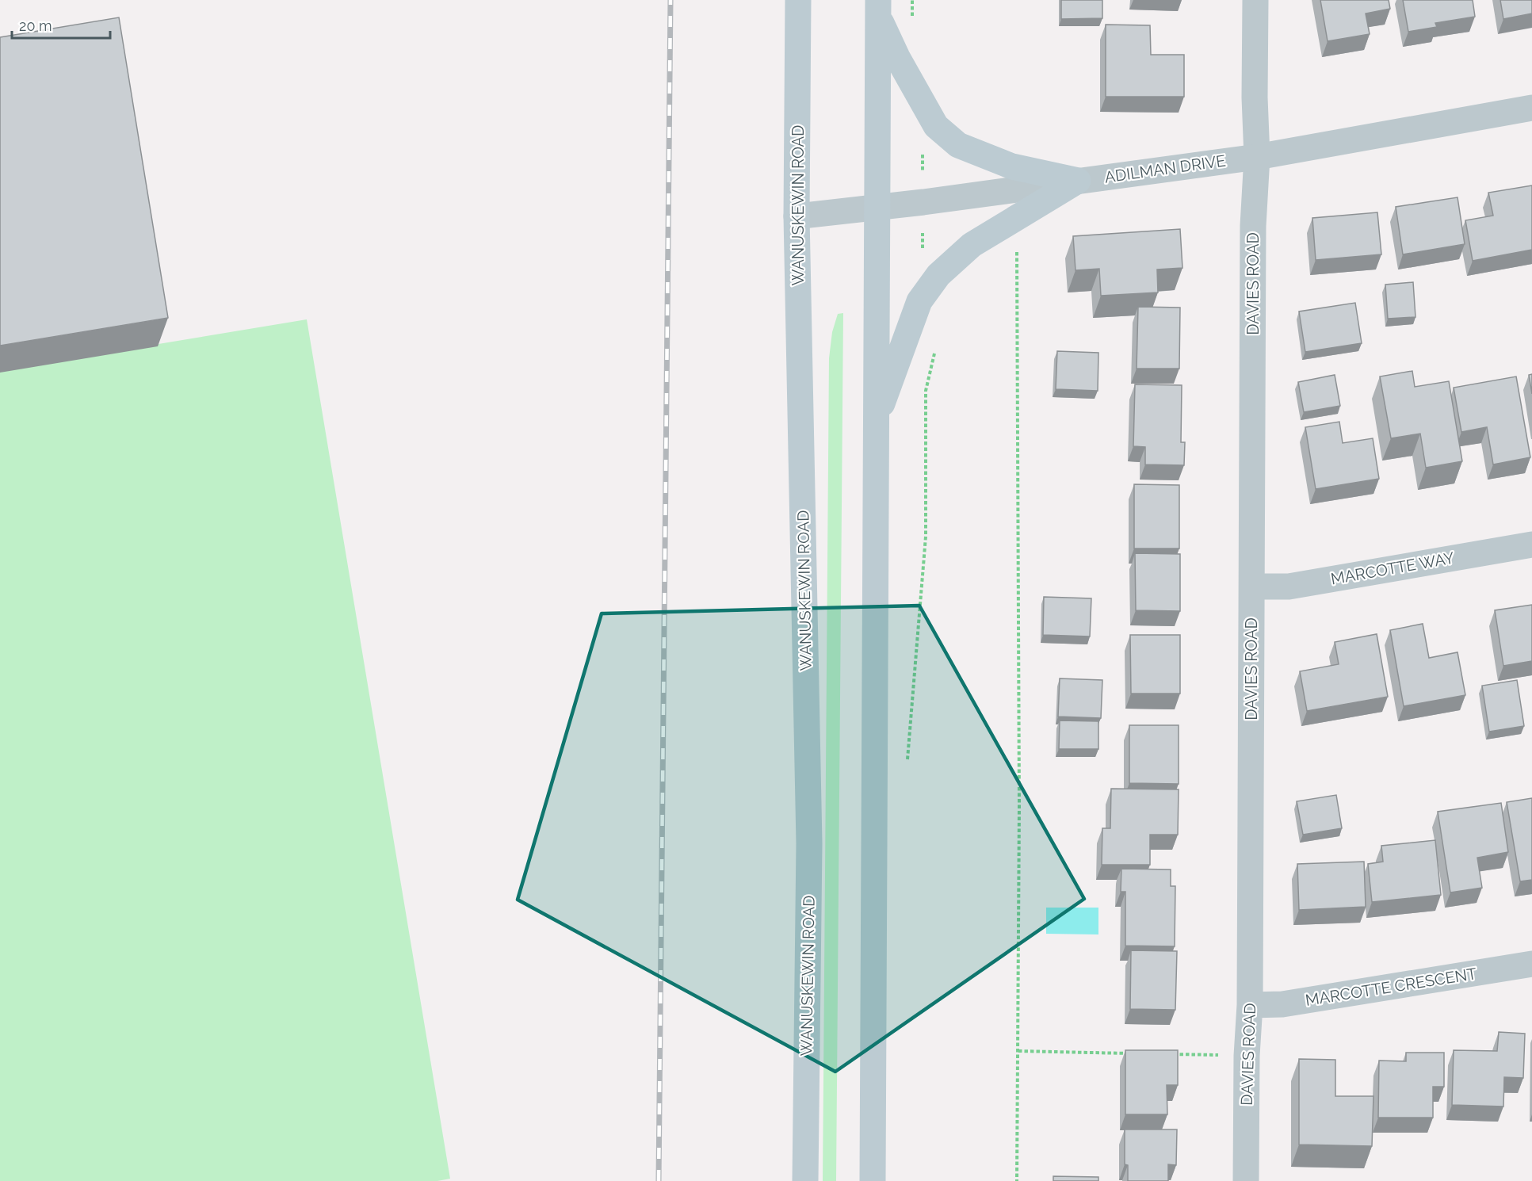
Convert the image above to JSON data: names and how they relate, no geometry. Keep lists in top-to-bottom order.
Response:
{
  "streets": {
    "main road": ["WANUSKEWIN ROAD"],
    "street": [
      "ADILMAN DRIVE",
      "DAVIES ROAD",
      "MARCOTTE WAY",
      "MARCOTTE CRESCENT"
    ]
  },
  "crossings": [
    ["ADILMAN DRIVE", "WANUSKEWIN ROAD"],
    ["ADILMAN DRIVE", "DAVIES ROAD"],
    ["DAVIES ROAD", "MARCOTTE WAY"],
    ["DAVIES ROAD", "MARCOTTE CRESCENT"]
  ],
  "scale_bar": "20 m"
}
